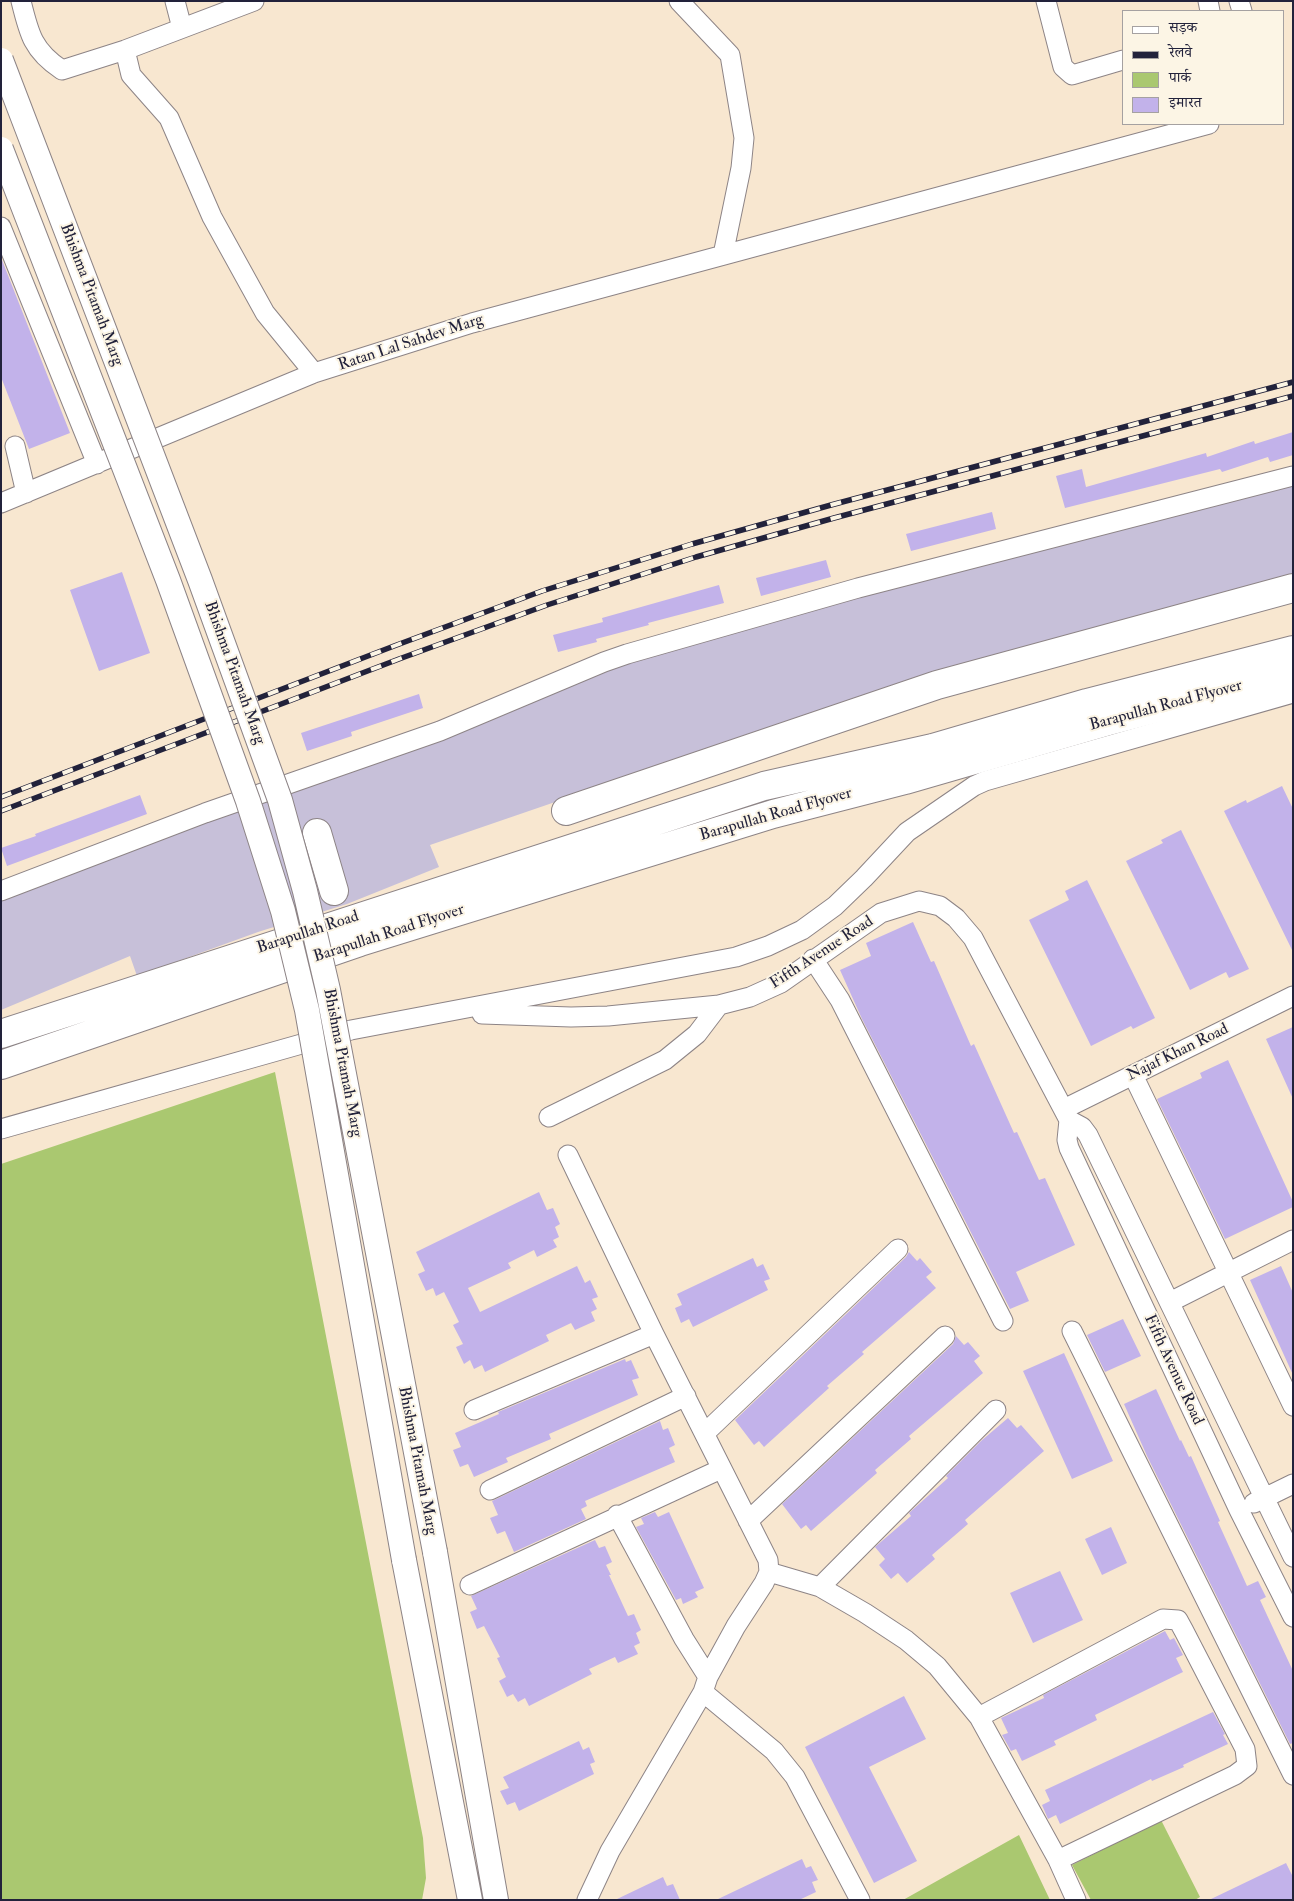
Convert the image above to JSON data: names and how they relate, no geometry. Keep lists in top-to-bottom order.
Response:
{
  "streets": {
    "highway": ["Barapullah Road Flyover", "Barapullah Road"],
    "main road": ["Bhishma Pitamah Marg"],
    "street": ["Ratan Lal Sahdev Marg", "Fifth Avenue Road", "Najaf Khan Road"]
  },
  "crossings": [
    ["Barapullah Road Flyover", "Barapullah Road"],
    ["Fifth Avenue Road", "Najaf Khan Road"]
  ],
  "legend": [
    "सड़क",
    "रेलवे",
    "पार्क",
    "इमारत"
  ]
}
